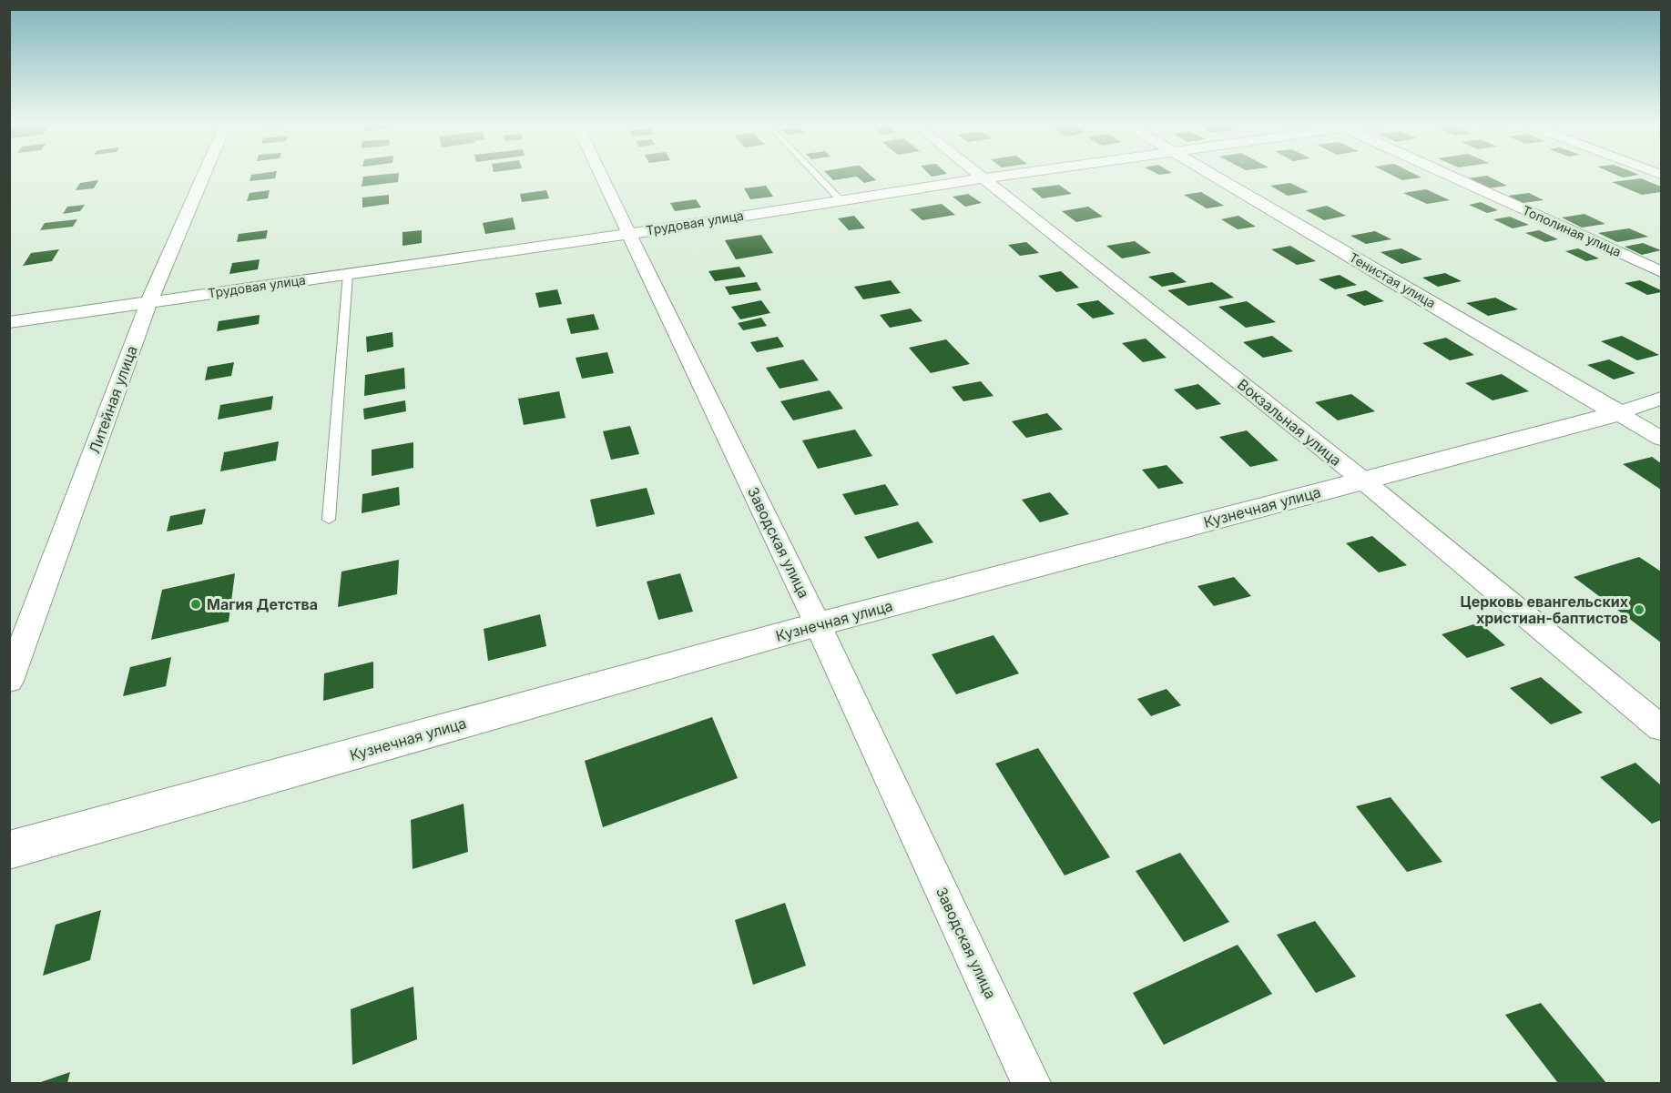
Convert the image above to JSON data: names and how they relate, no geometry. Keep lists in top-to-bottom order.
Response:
{
  "streets": {
    "street": [
      "Трудовая улица",
      "Тополиная улица",
      "Тенистая улица",
      "Литейная улица",
      "Вокзальная улица",
      "Кузнечная улица",
      "Заводская улица"
    ]
  },
  "crossings": [
    ["Трудовая улица", "Литейная улица"],
    ["Трудовая улица", "Вокзальная улица"],
    ["Трудовая улица", "Заводская улица"],
    ["Тенистая улица", "Кузнечная улица"],
    ["Вокзальная улица", "Кузнечная улица"],
    ["Кузнечная улица", "Заводская улица"]
  ],
  "places": ["Магия Детства", "Церковь евангельских христиан-баптистов"]
}
